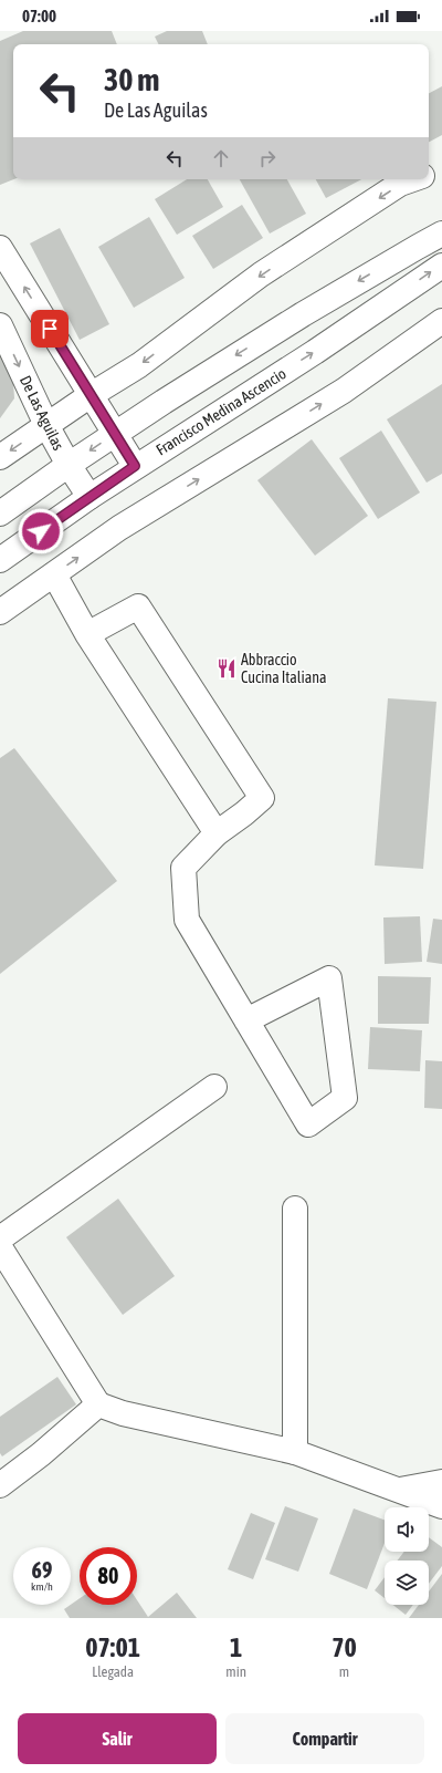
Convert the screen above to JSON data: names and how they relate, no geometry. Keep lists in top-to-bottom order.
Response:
{
  "streets": {
    "main road": ["Francisco Medina Ascencio", "De Las Aguilas"]
  },
  "crossings": [
    ["Francisco Medina Ascencio", "De Las Aguilas"]
  ],
  "places": {
    "restaurant": ["Abbraccio Cucina Italiana"]
  },
  "page": {
    "status": "07:00",
    "turn": ["30 m", "De Las Aguilas"],
    "speed": "69 km/h",
    "limit": "80",
    "eta": [
      "07:01",
      "Llegada",
      "1",
      "min",
      "70",
      "m"
    ],
    "buttons": ["Salir", "Compartir"]
  }
}
